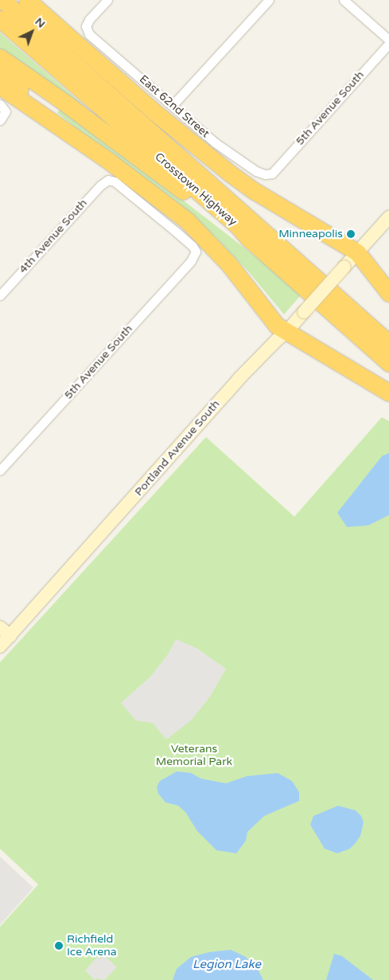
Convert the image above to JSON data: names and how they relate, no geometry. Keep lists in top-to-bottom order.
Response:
{
  "streets": {
    "highway": ["Crosstown Highway"],
    "main road": ["Portland Avenue South"],
    "street": ["East 62nd Street", "5th Avenue South", "4th Avenue South"]
  },
  "crossings": [
    ["East 62nd Street", "5th Avenue South"],
    ["5th Avenue South", "4th Avenue South"]
  ],
  "water": ["Legion Lake"],
  "parks": ["Veterans Memorial Park"],
  "places": ["Minneapolis", "Richfield Ice Arena"],
  "north": "top right"
}
